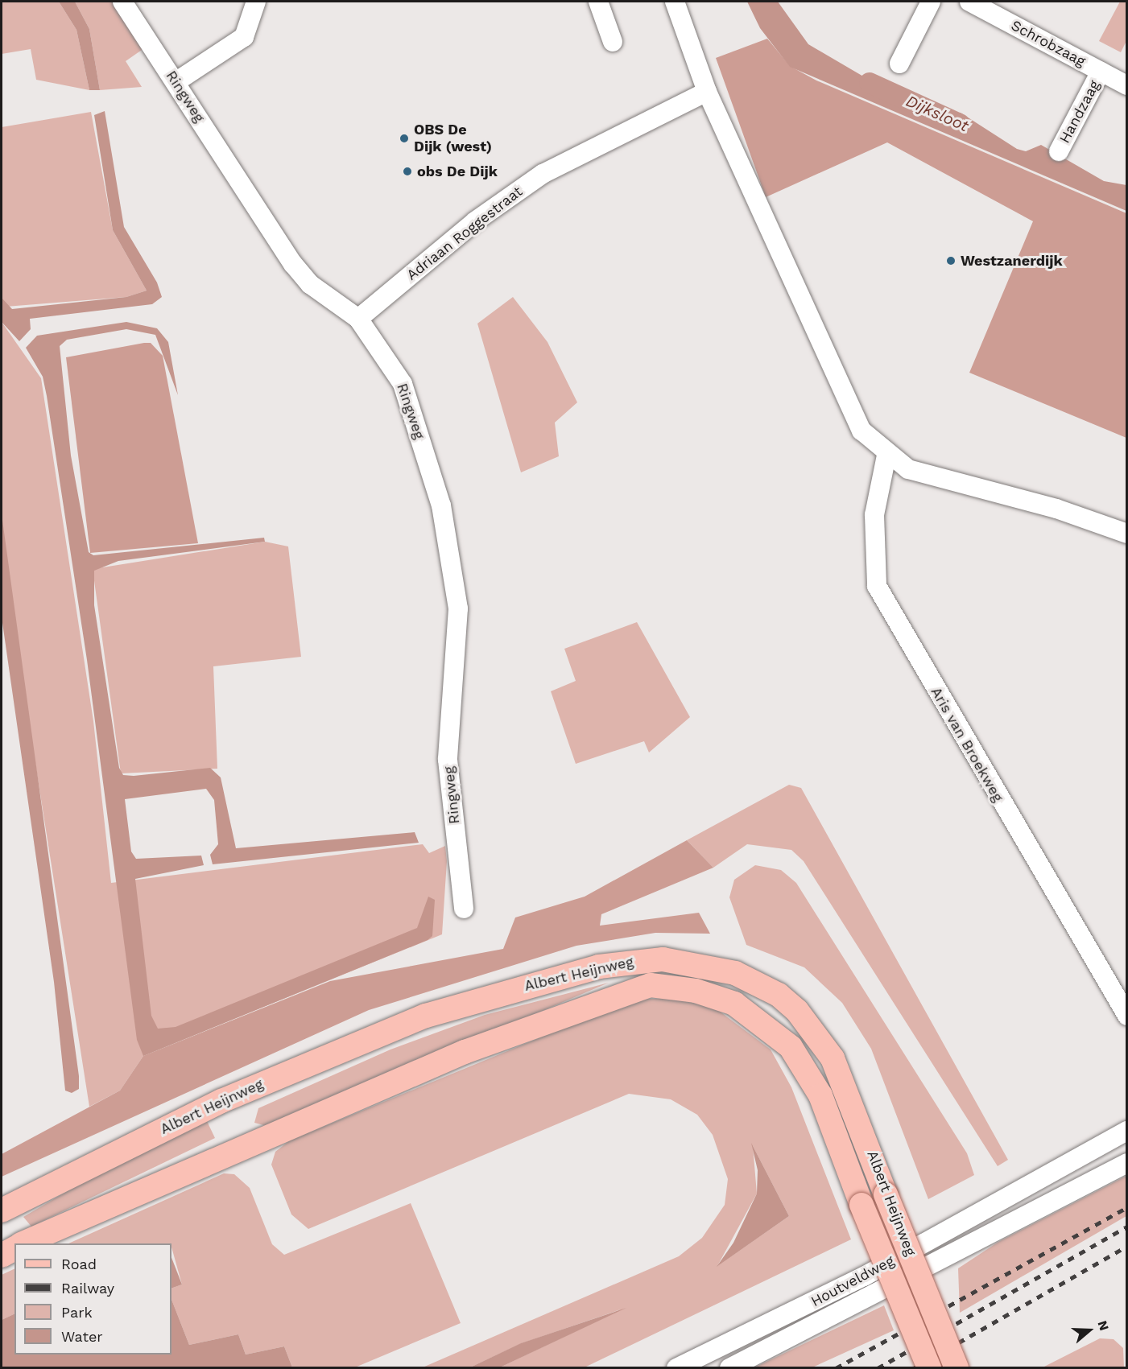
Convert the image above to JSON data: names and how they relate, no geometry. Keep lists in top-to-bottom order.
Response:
{
  "streets": {
    "main road": ["Albert Heijnweg"],
    "street": [
      "Schrobzaag",
      "Ringweg",
      "Handzaag",
      "Adriaan Roggestraat",
      "Aris van Broekweg",
      "Houtveldweg"
    ]
  },
  "crossings": [
    ["Schrobzaag", "Handzaag"],
    ["Ringweg", "Adriaan Roggestraat"]
  ],
  "water": ["Dijksloot"],
  "places": ["OBS De Dijk (west)", "obs De Dijk", "Westzanerdijk"],
  "legend": [
    "Road",
    "Railway",
    "Park",
    "Water"
  ],
  "north": "right"
}
